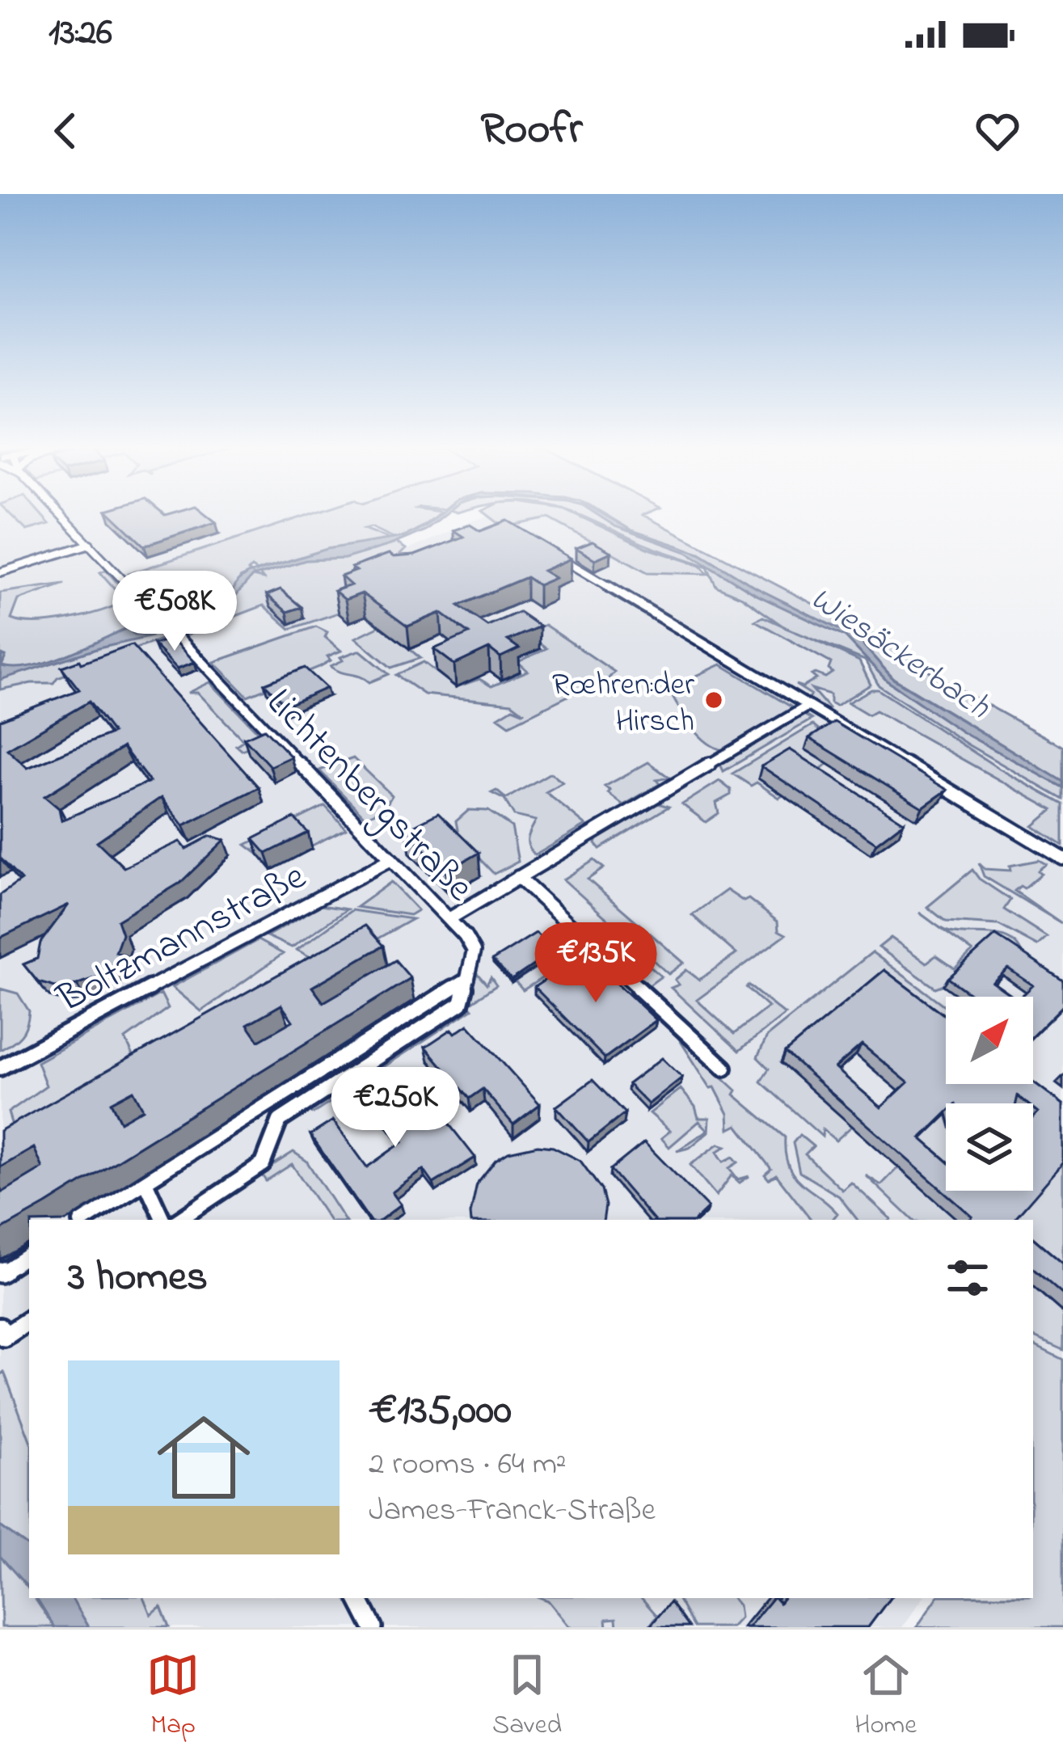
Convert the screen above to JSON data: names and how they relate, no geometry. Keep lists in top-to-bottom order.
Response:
{
  "streets": {
    "street": ["Lichtenbergstraße", "Boltzmannstraße"]
  },
  "crossings": [
    ["Lichtenbergstraße", "Boltzmannstraße"]
  ],
  "water": ["Wiesäckerbach"],
  "places": ["Rœhren:der Hirsch"],
  "north": "top right",
  "page": {
    "status": "13:26",
    "header": "Roofr",
    "price": ["€508K", "€135K", "€250K"],
    "heading": "3 homes",
    "list": [
      {
        "name": "€135,000",
        "note": "2 rooms · 64 m² · James-Franck-Straße"
      }
    ],
    "tabs": ["Map", "Saved", "Home"]
  }
}
